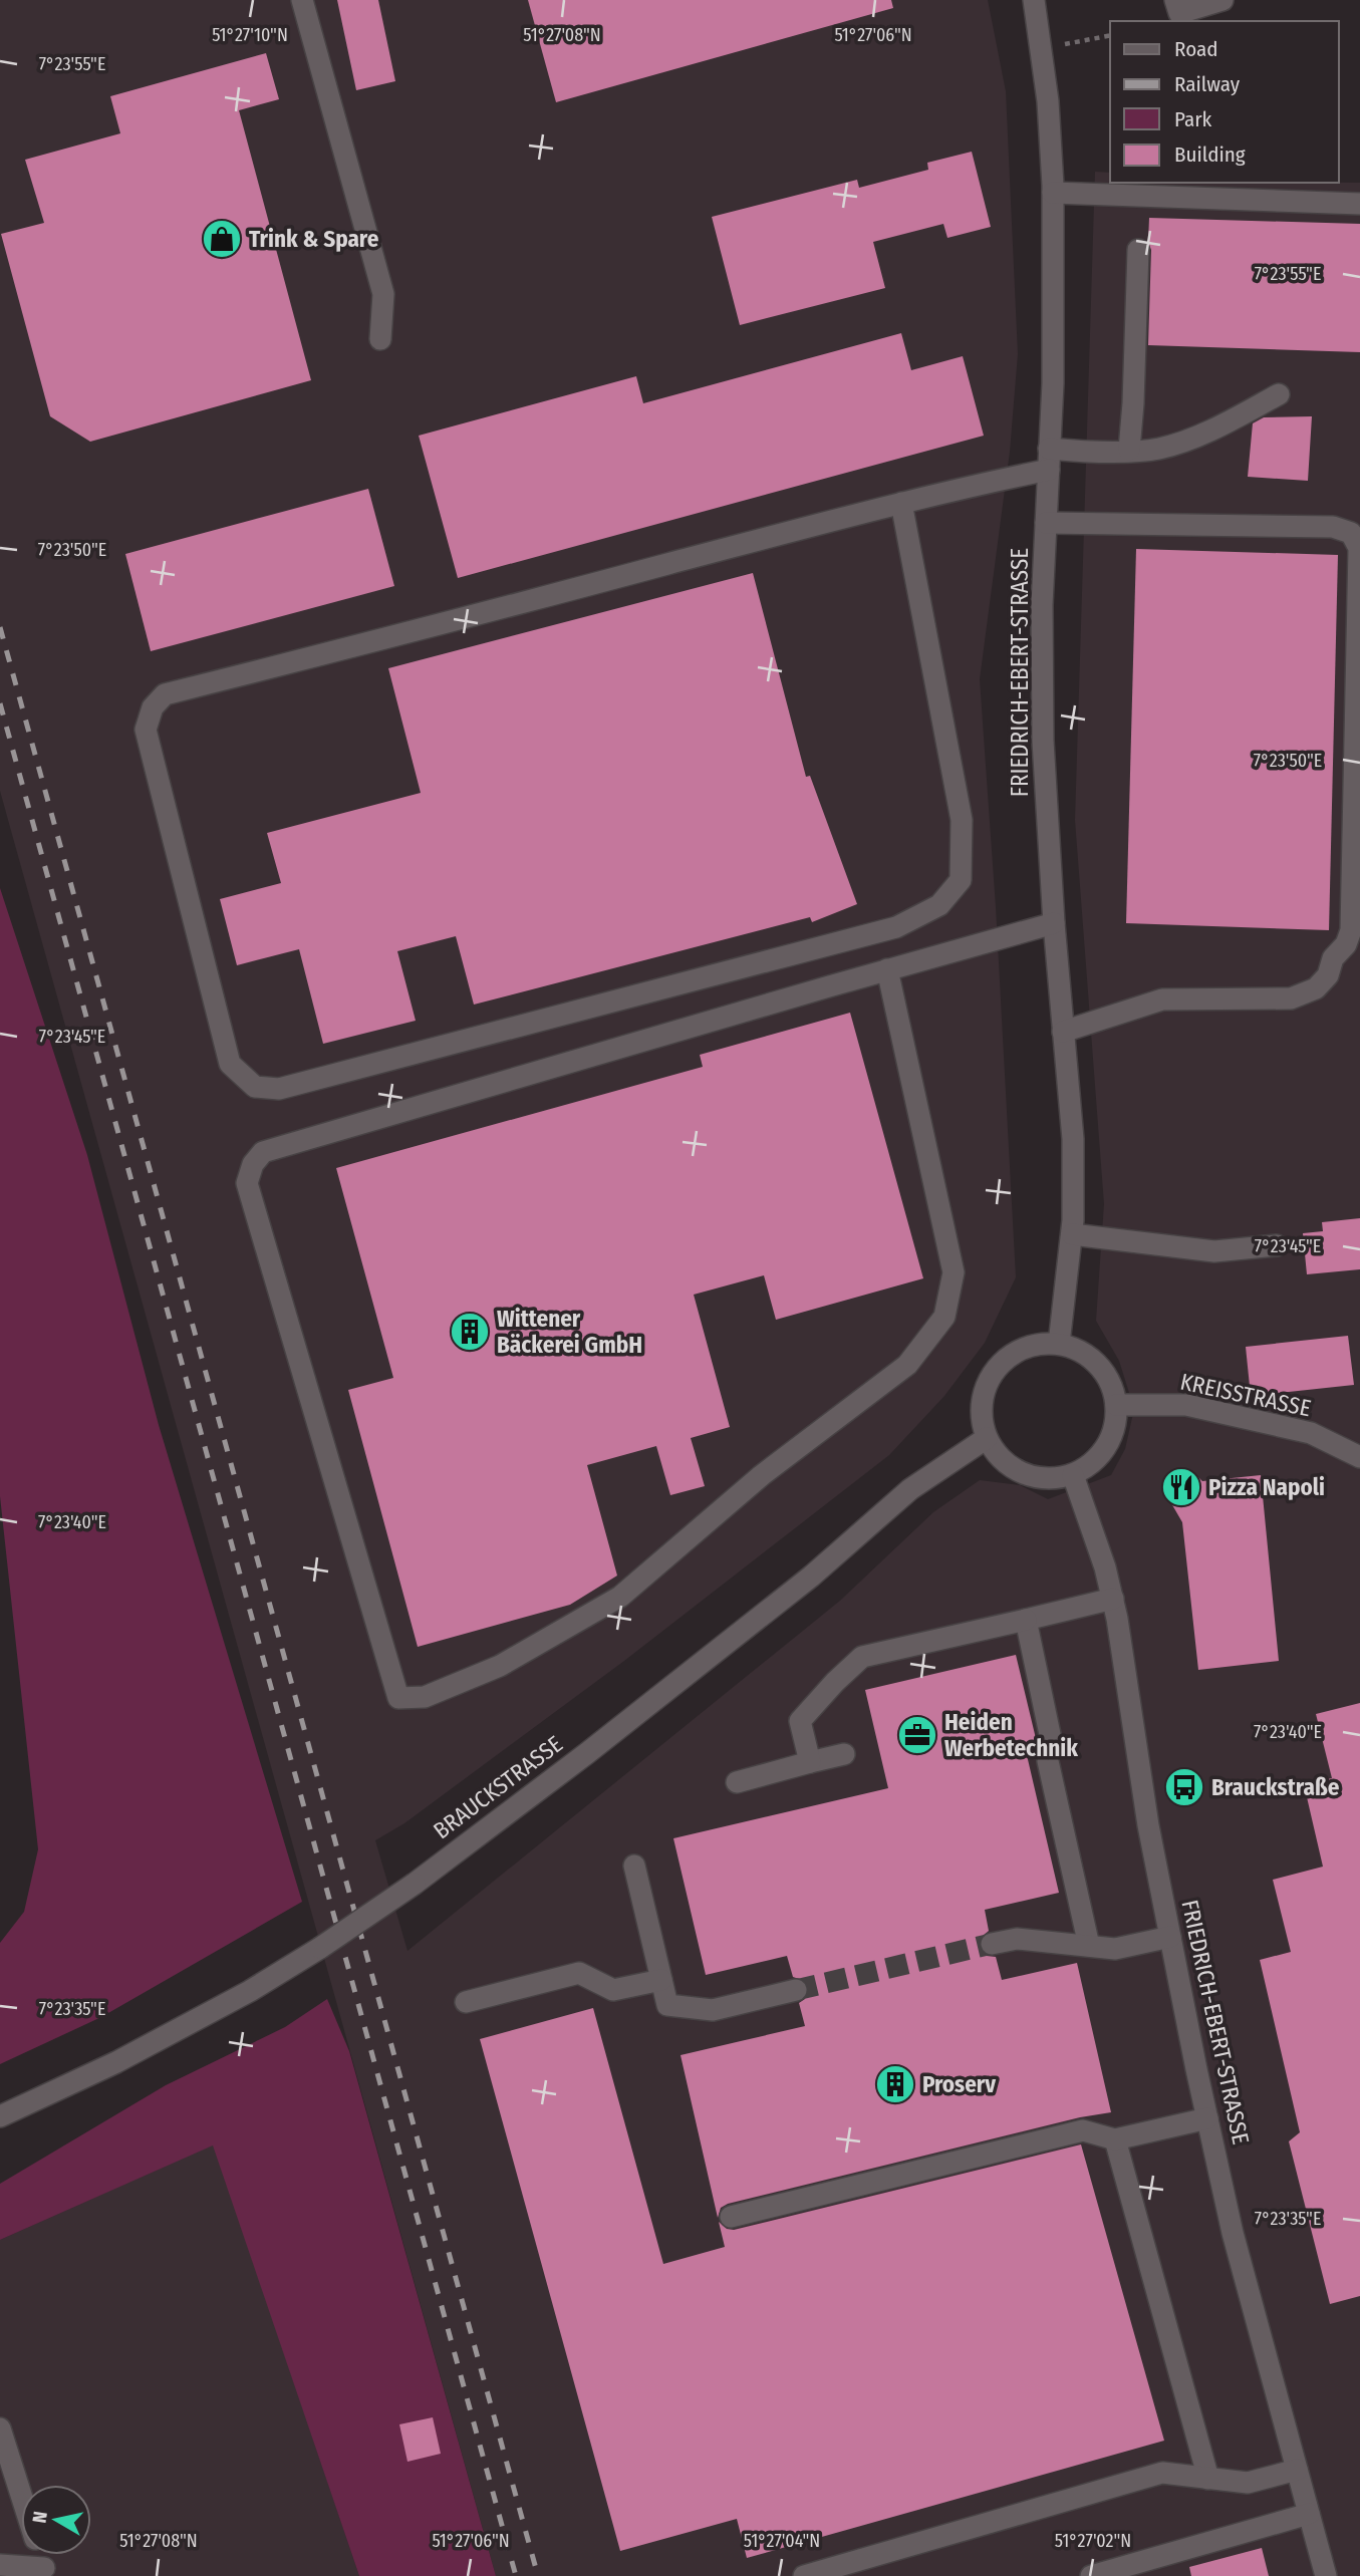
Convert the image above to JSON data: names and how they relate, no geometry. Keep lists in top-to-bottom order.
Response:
{
  "streets": {
    "street": ["FRIEDRICH-EBERT-STRASSE", "KREISSTRASSE", "BRAUCKSTRASSE"]
  },
  "crossings": [
    ["FRIEDRICH-EBERT-STRASSE", "KREISSTRASSE"],
    ["FRIEDRICH-EBERT-STRASSE", "BRAUCKSTRASSE"],
    ["KREISSTRASSE", "BRAUCKSTRASSE"]
  ],
  "places": {
    "shop": ["Trink & Spare"],
    "building": ["Wittener Bäckerei GmbH", "Proserv"],
    "restaurant": ["Pizza Napoli"],
    "office": ["Heiden Werbetechnik"],
    "bus stop": ["Brauckstraße"]
  },
  "legend": [
    "Road",
    "Railway",
    "Park",
    "Building"
  ],
  "north": "left",
  "coordinates": [
    "51°27'08\"N",
    "51°27'06\"N",
    "51°27'10\"N",
    "7°23'55\"E",
    "7°23'50\"E",
    "7°23'45\"E",
    "7°23'40\"E",
    "7°23'35\"E",
    "51°27'04\"N",
    "51°27'02\"N"
  ]
}
